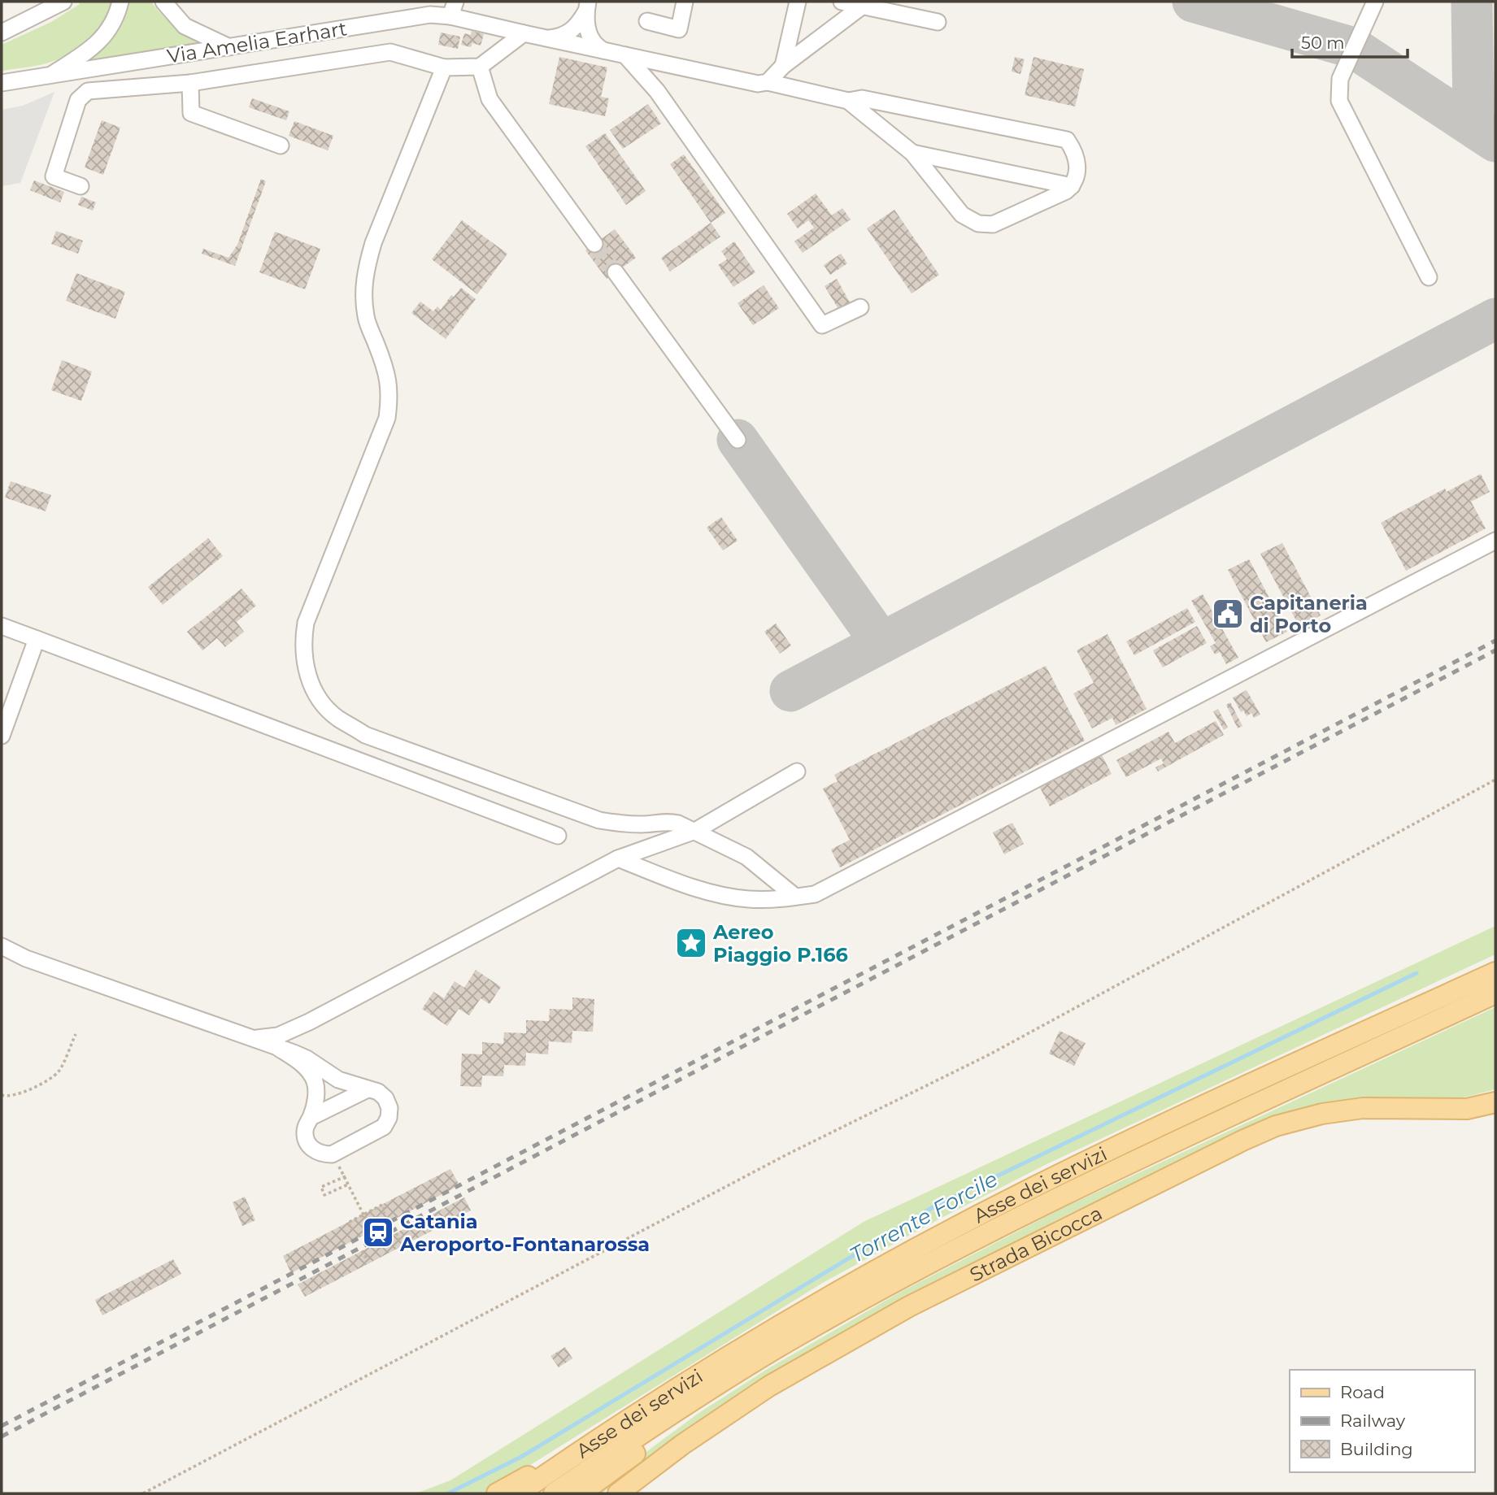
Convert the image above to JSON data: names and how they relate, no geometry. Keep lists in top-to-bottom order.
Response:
{
  "streets": {
    "main road": ["Asse dei servizi", "Strada Bicocca"],
    "street": ["Via Amelia Earhart"]
  },
  "water": ["Torrente Forcile"],
  "places": {
    "public building": ["Capitaneria di Porto"],
    "place": ["Aereo Piaggio P.166"],
    "station": ["Catania Aeroporto-Fontanarossa"]
  },
  "legend": ["Road", "Railway", "Building"],
  "scale_bar": "50 m"
}
